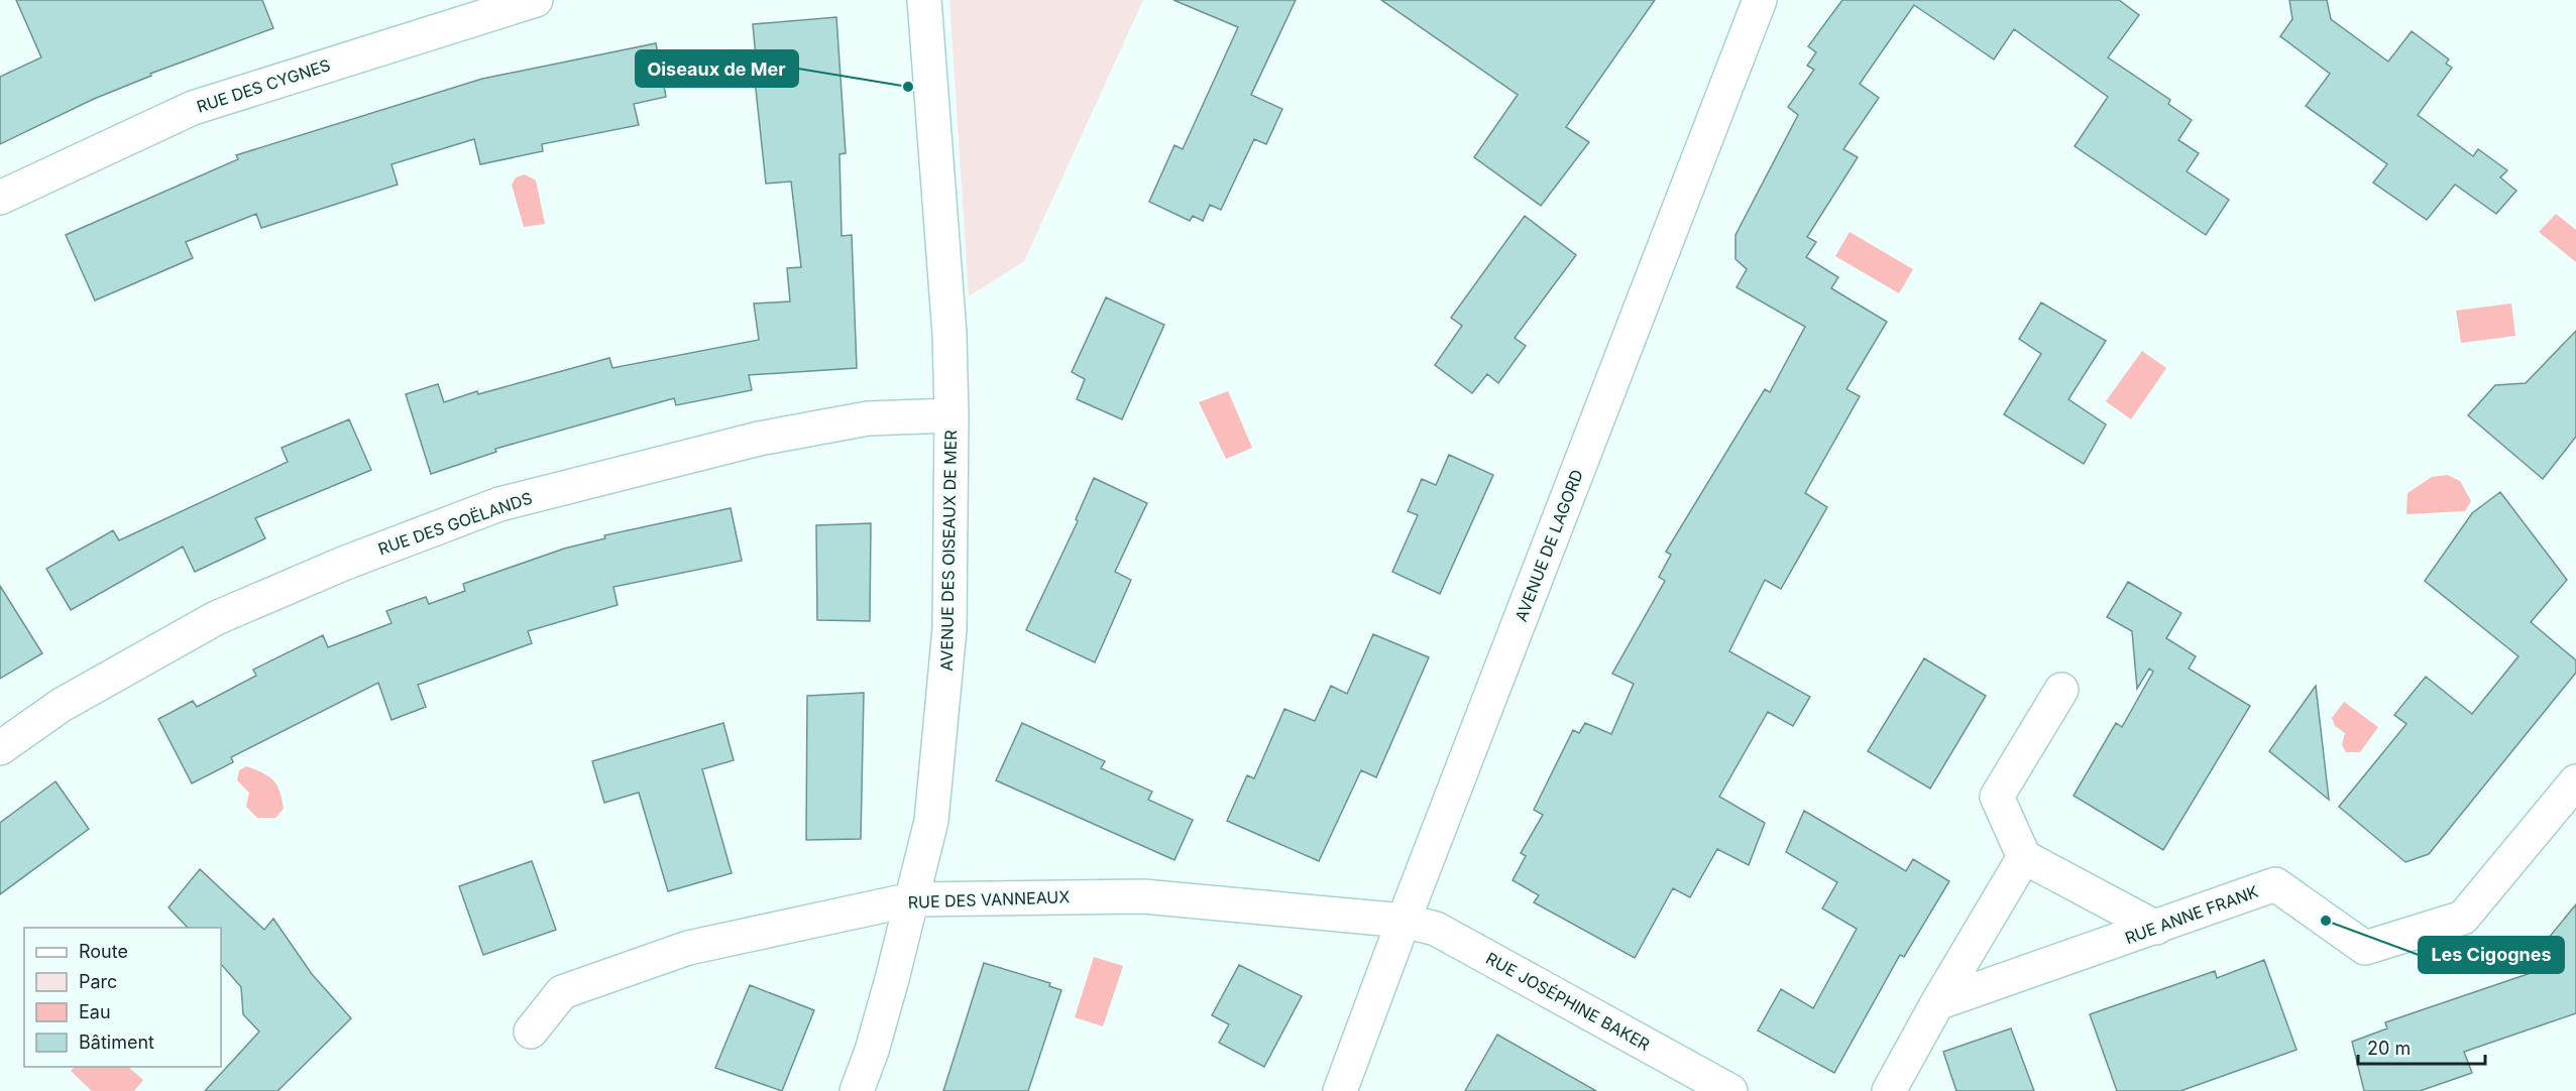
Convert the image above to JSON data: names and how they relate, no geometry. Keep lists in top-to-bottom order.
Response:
{
  "streets": {
    "street": [
      "RUE DES CYGNES",
      "RUE DES GOËLANDS",
      "AVENUE DE LAGORD",
      "AVENUE DES OISEAUX DE MER",
      "RUE DES VANNEAUX",
      "RUE ANNE FRANK",
      "RUE JOSÉPHINE BAKER"
    ]
  },
  "crossings": [
    ["RUE DES GOËLANDS", "AVENUE DES OISEAUX DE MER"],
    ["AVENUE DE LAGORD", "RUE DES VANNEAUX"],
    ["AVENUE DE LAGORD", "RUE JOSÉPHINE BAKER"],
    ["AVENUE DES OISEAUX DE MER", "RUE DES VANNEAUX"],
    ["RUE DES VANNEAUX", "RUE JOSÉPHINE BAKER"]
  ],
  "places": ["Oiseaux de Mer", "Les Cigognes"],
  "legend": [
    "Route",
    "Parc",
    "Eau",
    "Bâtiment"
  ],
  "scale_bar": "20 m"
}
